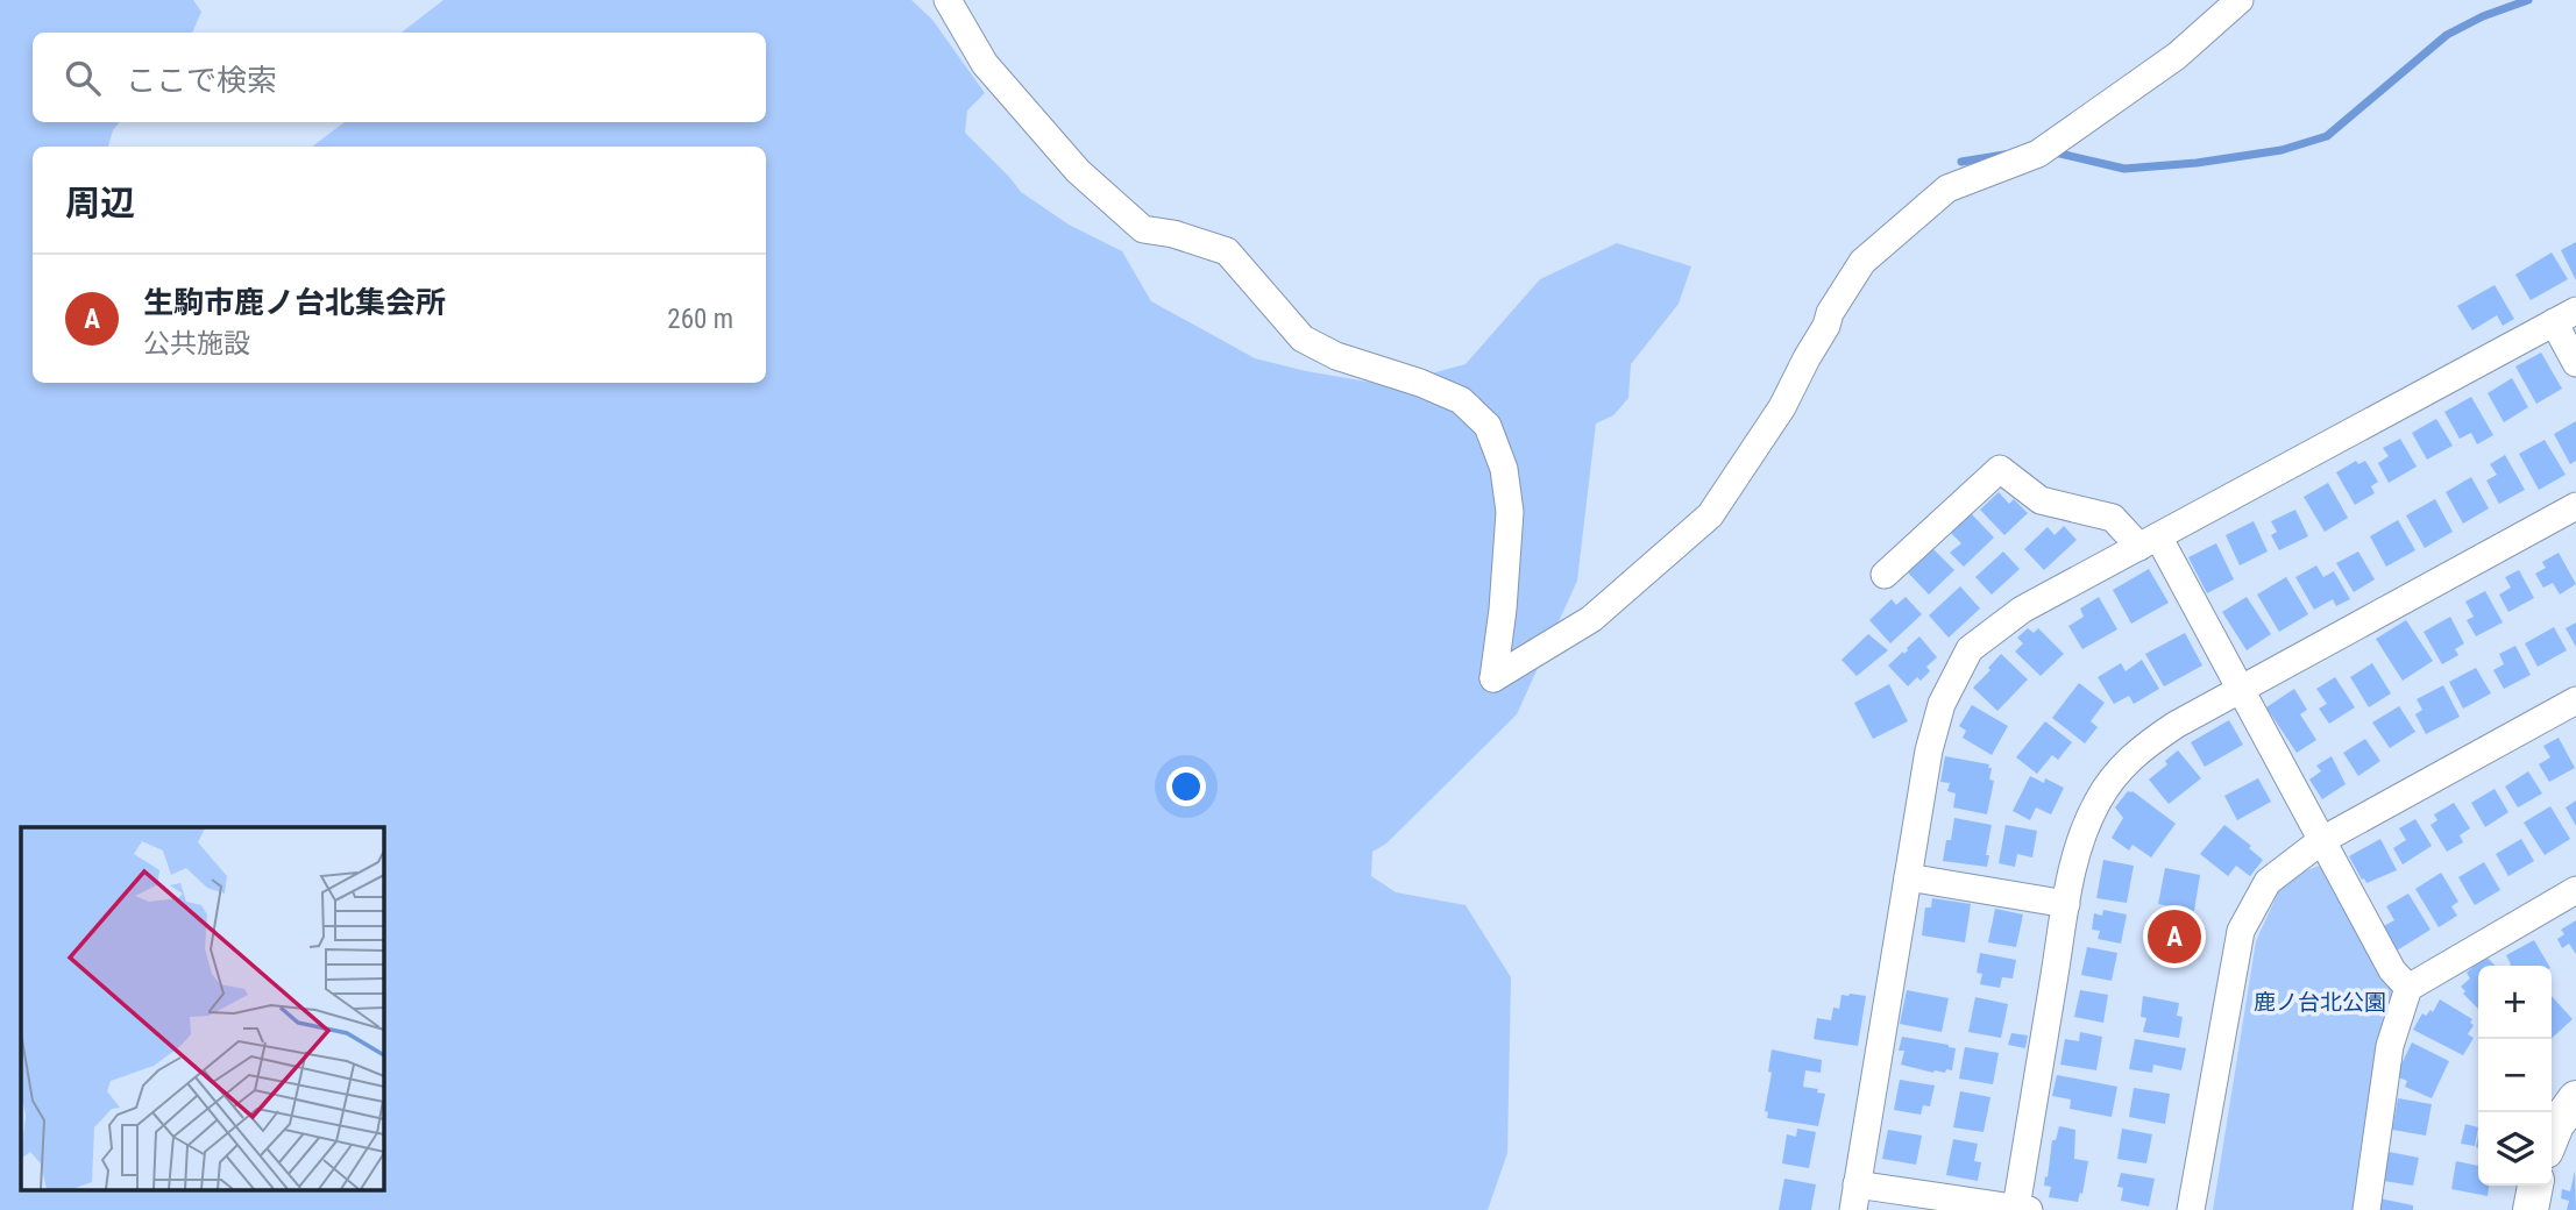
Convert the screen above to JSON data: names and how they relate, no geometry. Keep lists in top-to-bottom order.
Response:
{
  "parks": ["鹿ノ台北公園"],
  "page": {
    "search": "ここで検索",
    "heading": "周辺",
    "list": [
      {
        "mark": "A",
        "name": "生駒市鹿ノ台北集会所",
        "note": "公共施設",
        "value": "260 m"
      }
    ],
    "pins": "A",
    "map_buttons": ["+", "−"]
  }
}
